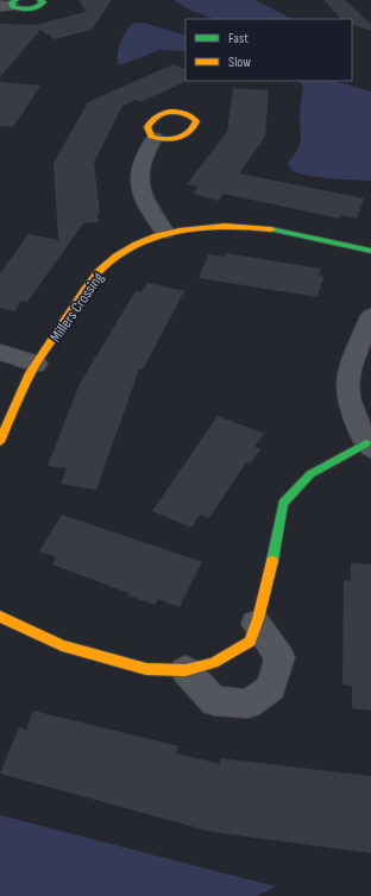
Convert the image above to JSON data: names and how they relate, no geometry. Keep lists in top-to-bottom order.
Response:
{
  "streets": {
    "street": ["Millers Crossing"]
  },
  "legend": ["Fast", "Slow"]
}
